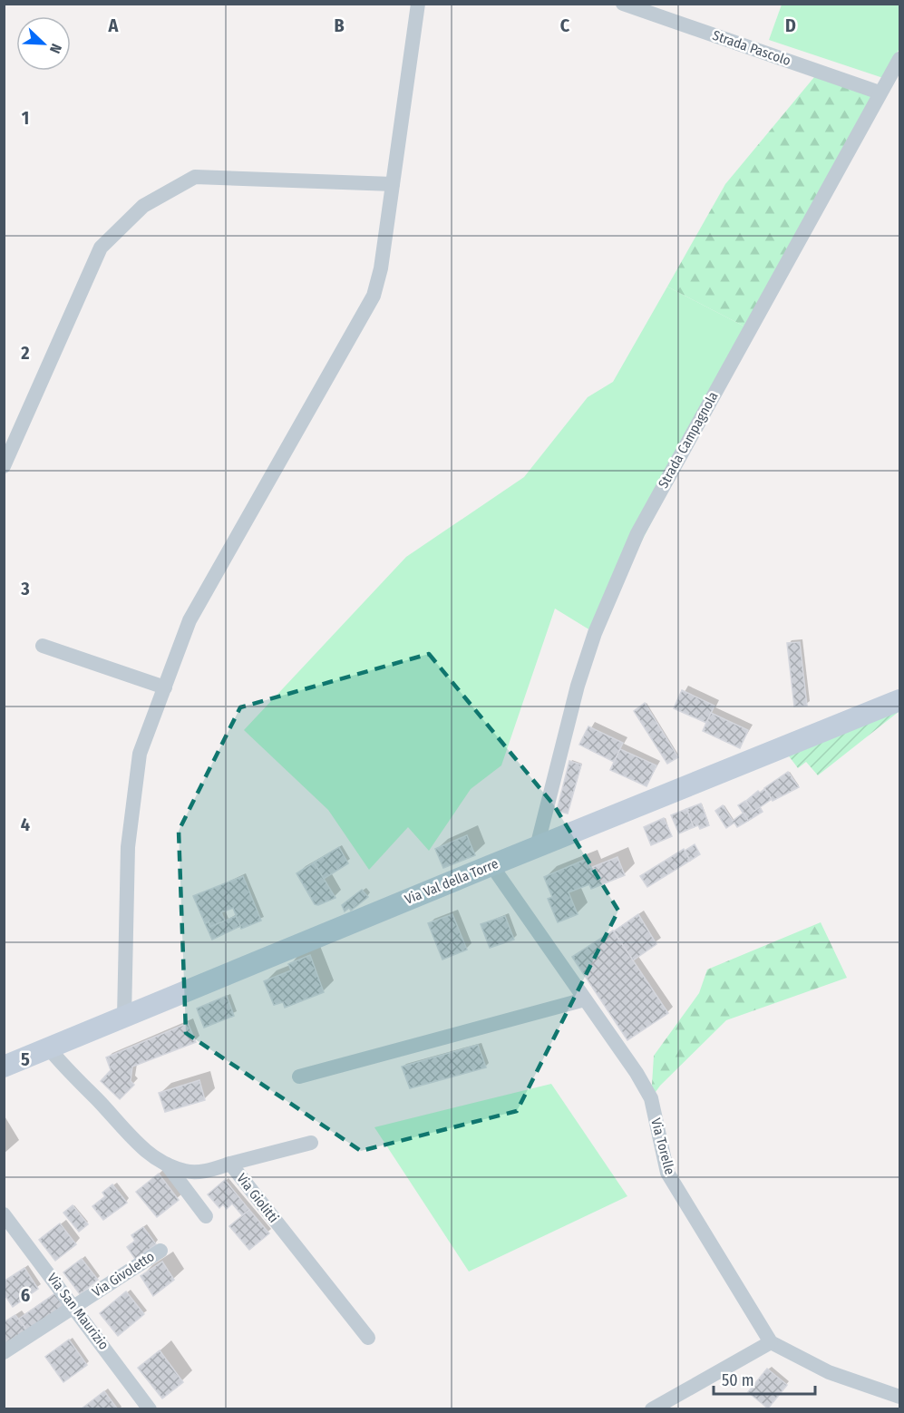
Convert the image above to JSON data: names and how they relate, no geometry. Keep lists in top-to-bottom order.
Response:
{
  "streets": {
    "street": [
      "Strada Pascolo",
      "Strada Campagnola",
      "Via Val della Torre",
      "Via Torelle",
      "Via Giolitti",
      "Via Givoletto",
      "Via San Maurizio"
    ]
  },
  "crossings": [
    ["Strada Pascolo", "Strada Campagnola"],
    ["Strada Campagnola", "Via Val della Torre"],
    ["Via Val della Torre", "Via Torelle"],
    ["Via Val della Torre", "Via Giolitti"],
    ["Via Givoletto", "Via San Maurizio"]
  ],
  "scale_bar": "50 m",
  "north": "bottom right",
  "grid": {
    "columns": [
      "A",
      "B",
      "C",
      "D"
    ],
    "rows": [
      "1",
      "2",
      "3",
      "4",
      "5",
      "6"
    ]
  }
}
